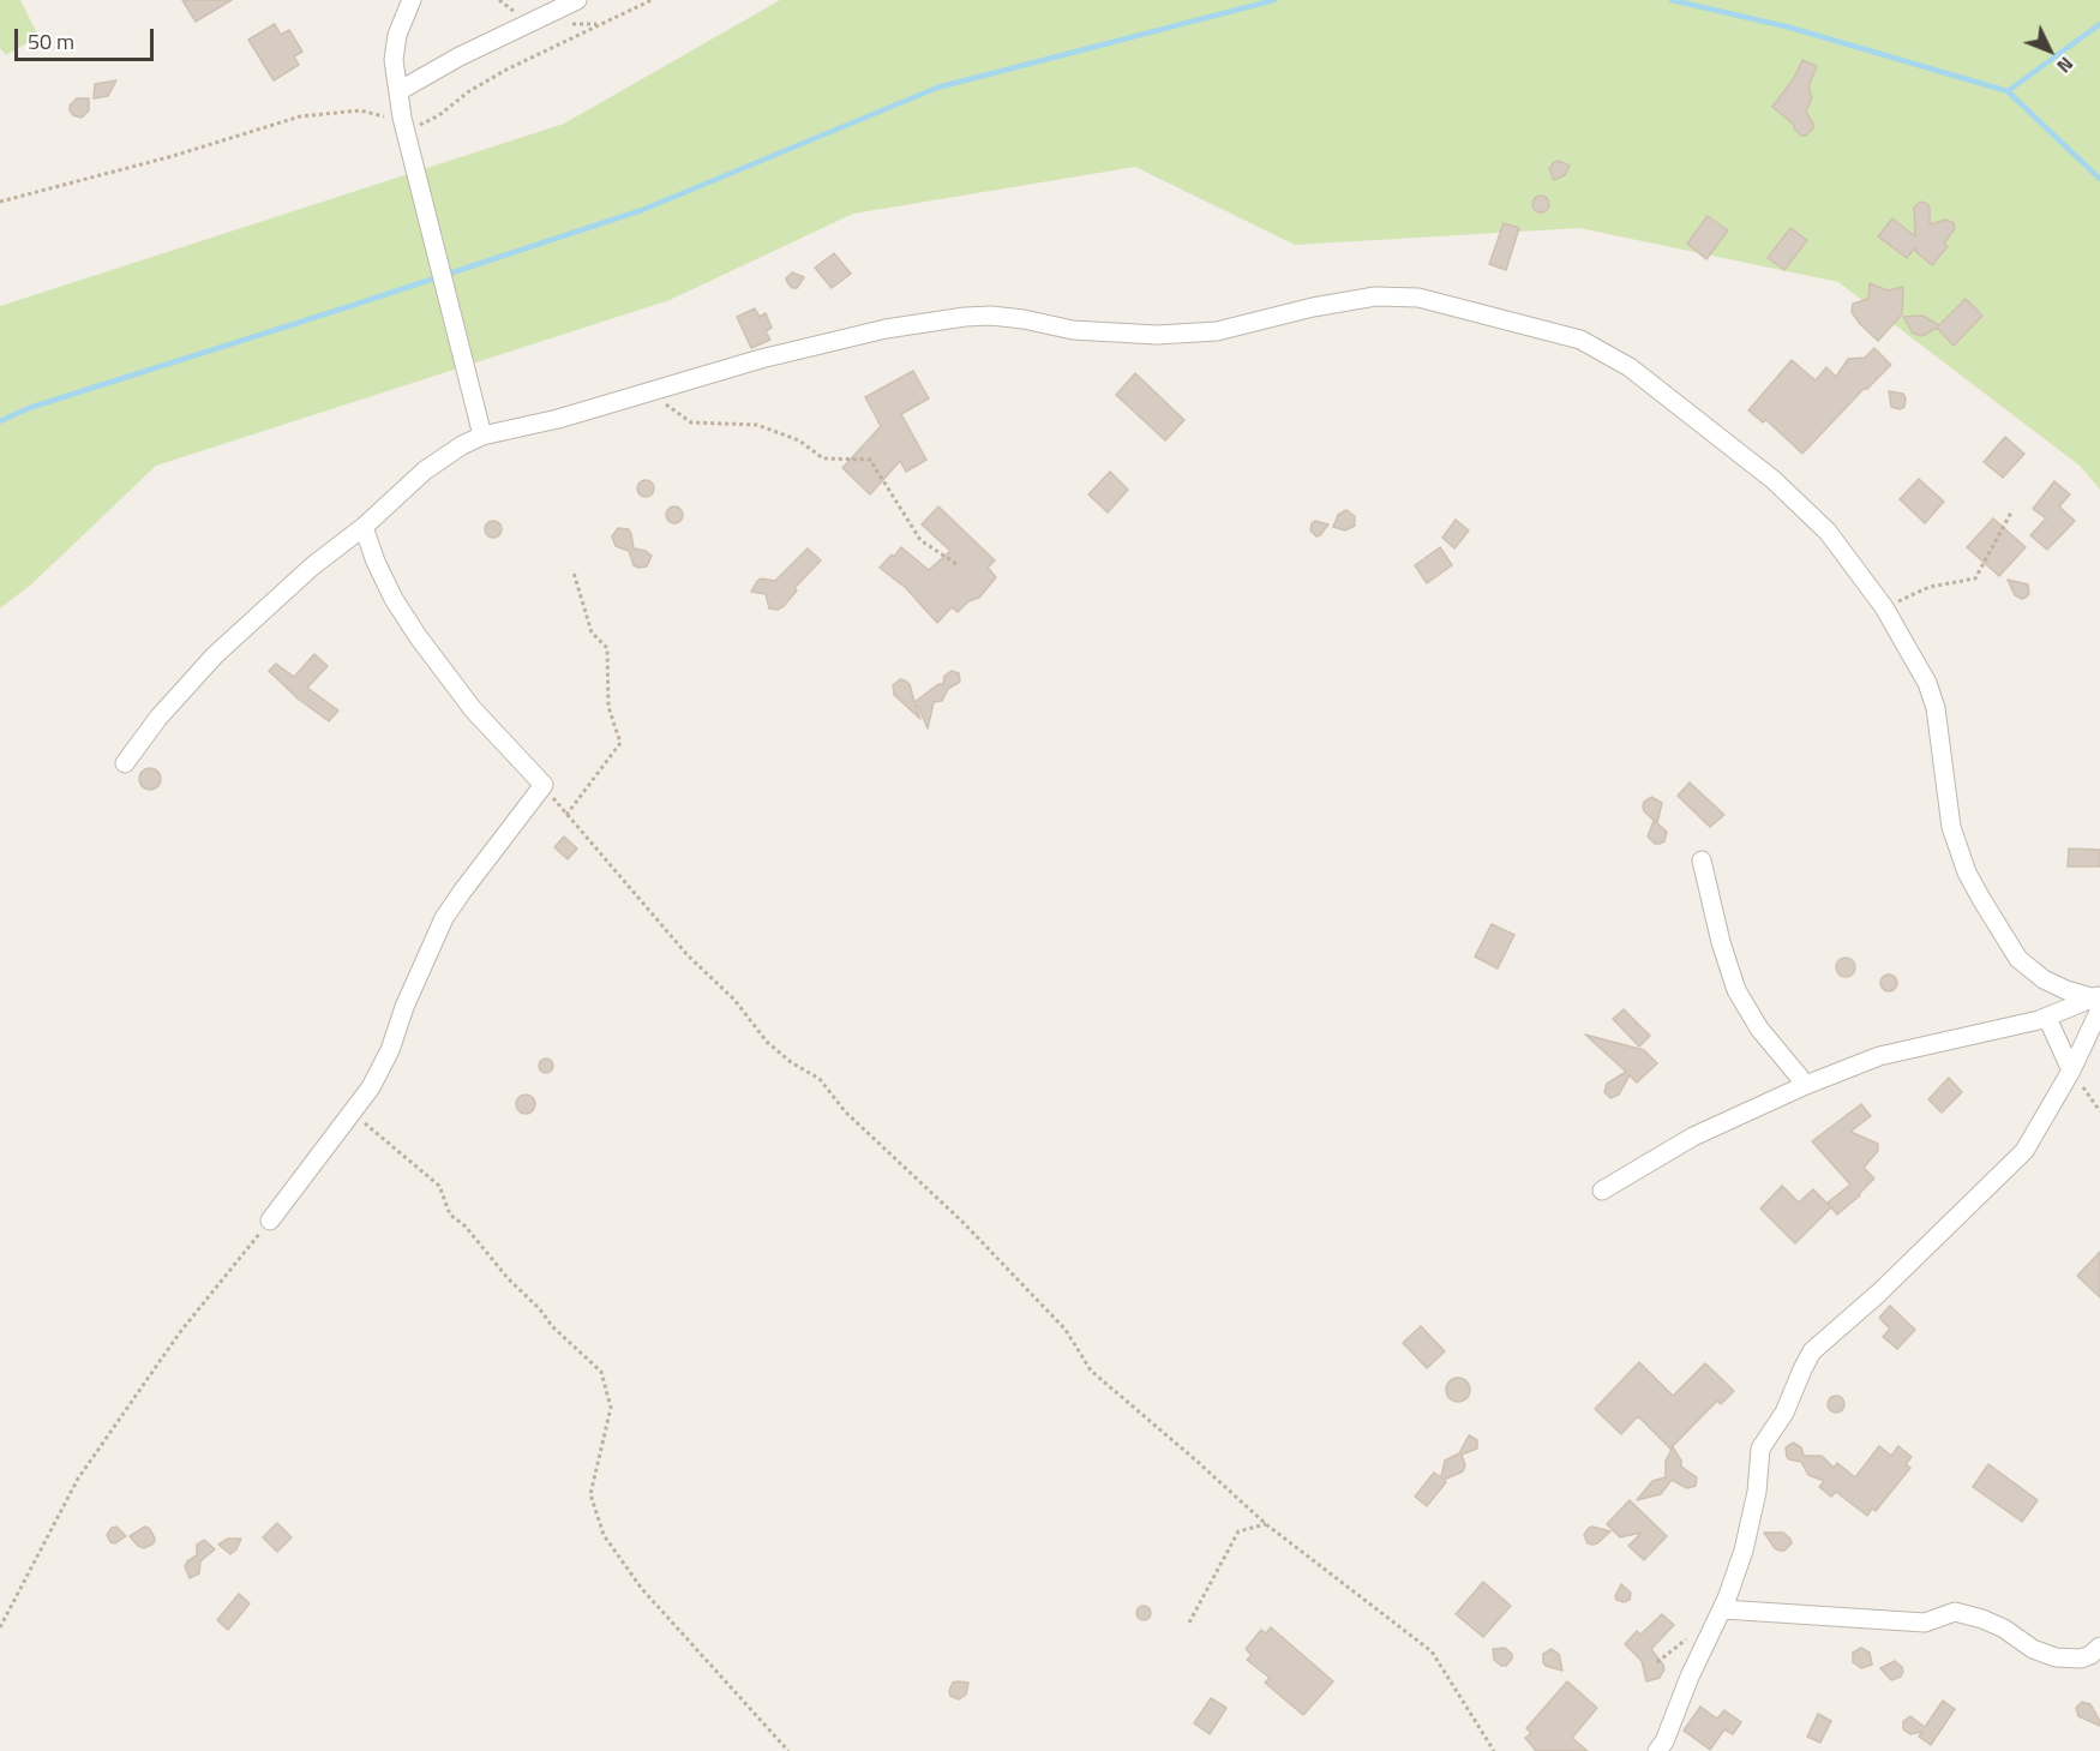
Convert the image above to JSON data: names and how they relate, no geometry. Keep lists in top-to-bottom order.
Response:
{
  "scale_bar": "50 m",
  "north": "bottom right"
}
